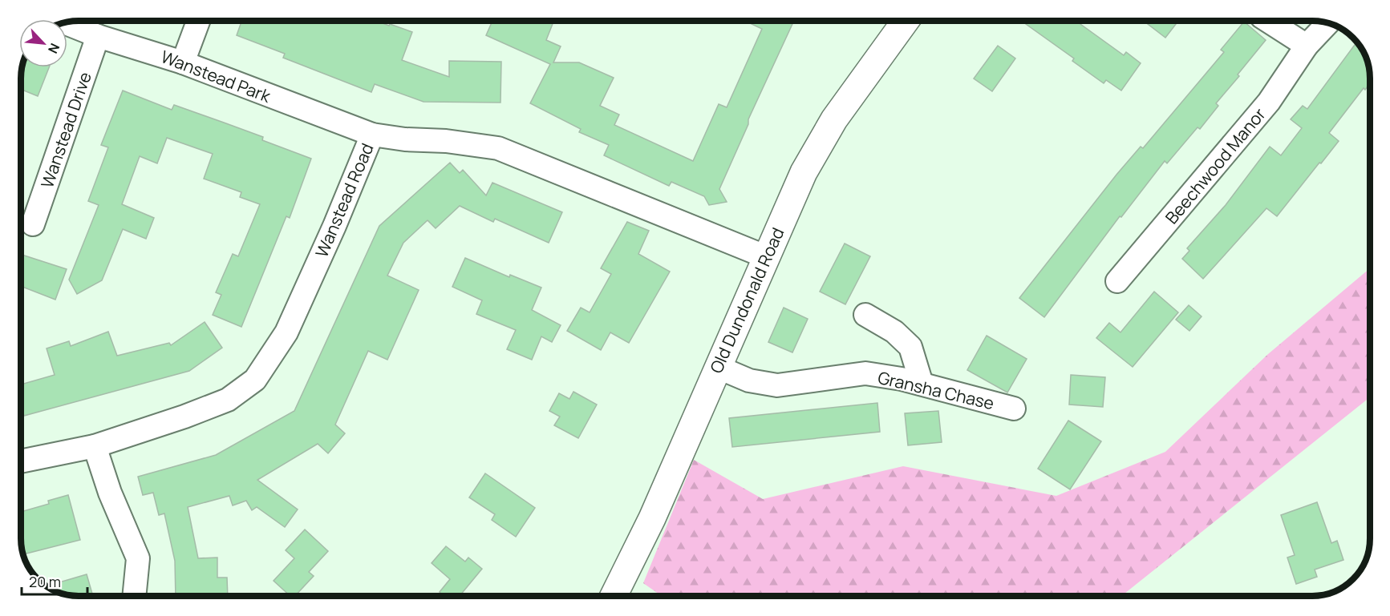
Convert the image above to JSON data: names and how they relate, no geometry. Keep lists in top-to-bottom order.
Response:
{
  "streets": {
    "street": [
      "Wanstead Park",
      "Wanstead Drive",
      "Beechwood Manor",
      "Wanstead Road",
      "Old Dundonald Road",
      "Gransha Chase"
    ]
  },
  "crossings": [
    ["Wanstead Park", "Wanstead Drive"],
    ["Wanstead Park", "Wanstead Road"],
    ["Wanstead Road", "Old Dundonald Road"],
    ["Old Dundonald Road", "Gransha Chase"]
  ],
  "scale_bar": "20 m",
  "north": "bottom right"
}
